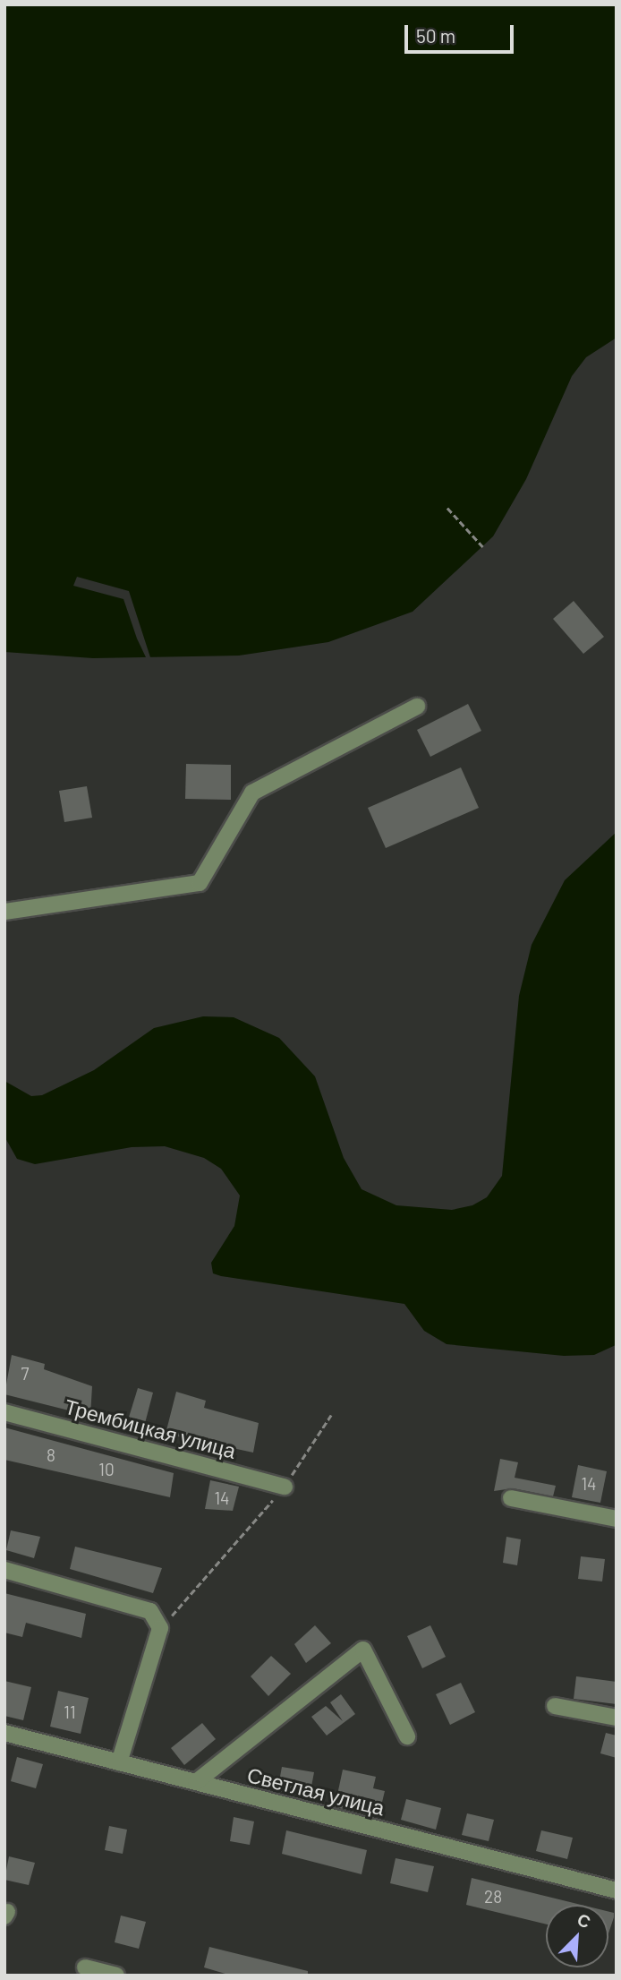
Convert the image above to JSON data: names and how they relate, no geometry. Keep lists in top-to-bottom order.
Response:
{
  "streets": {
    "street": ["Трембицкая улица", "Светлая улица"]
  },
  "house_numbers": [
    "7",
    "8",
    "10",
    "14",
    "14",
    "11",
    "28"
  ],
  "scale_bar": "50 m",
  "north": "top right"
}
